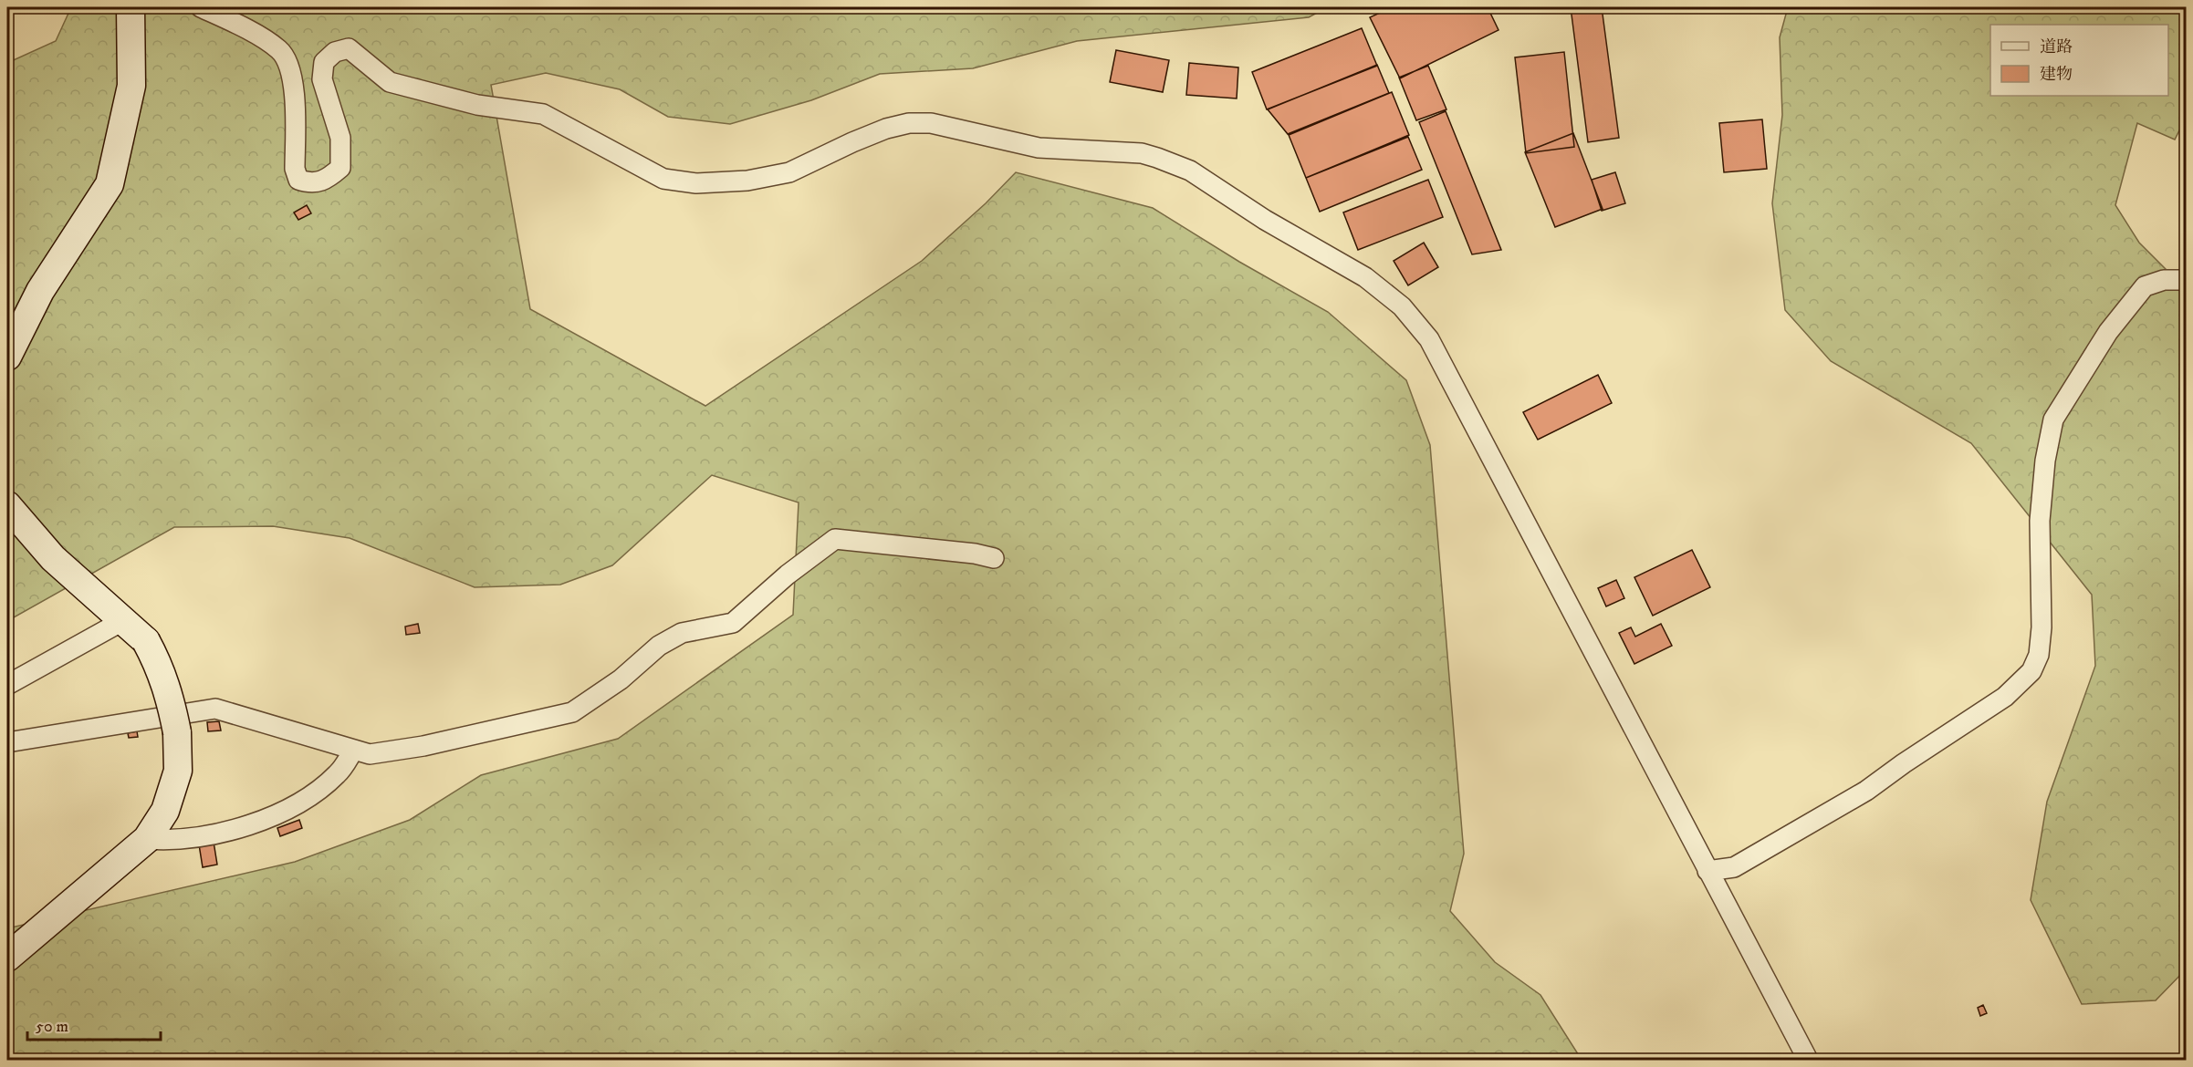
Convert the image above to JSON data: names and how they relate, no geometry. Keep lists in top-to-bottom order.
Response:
{
  "legend": ["道路", "建物"],
  "scale_bar": "50 m"
}
